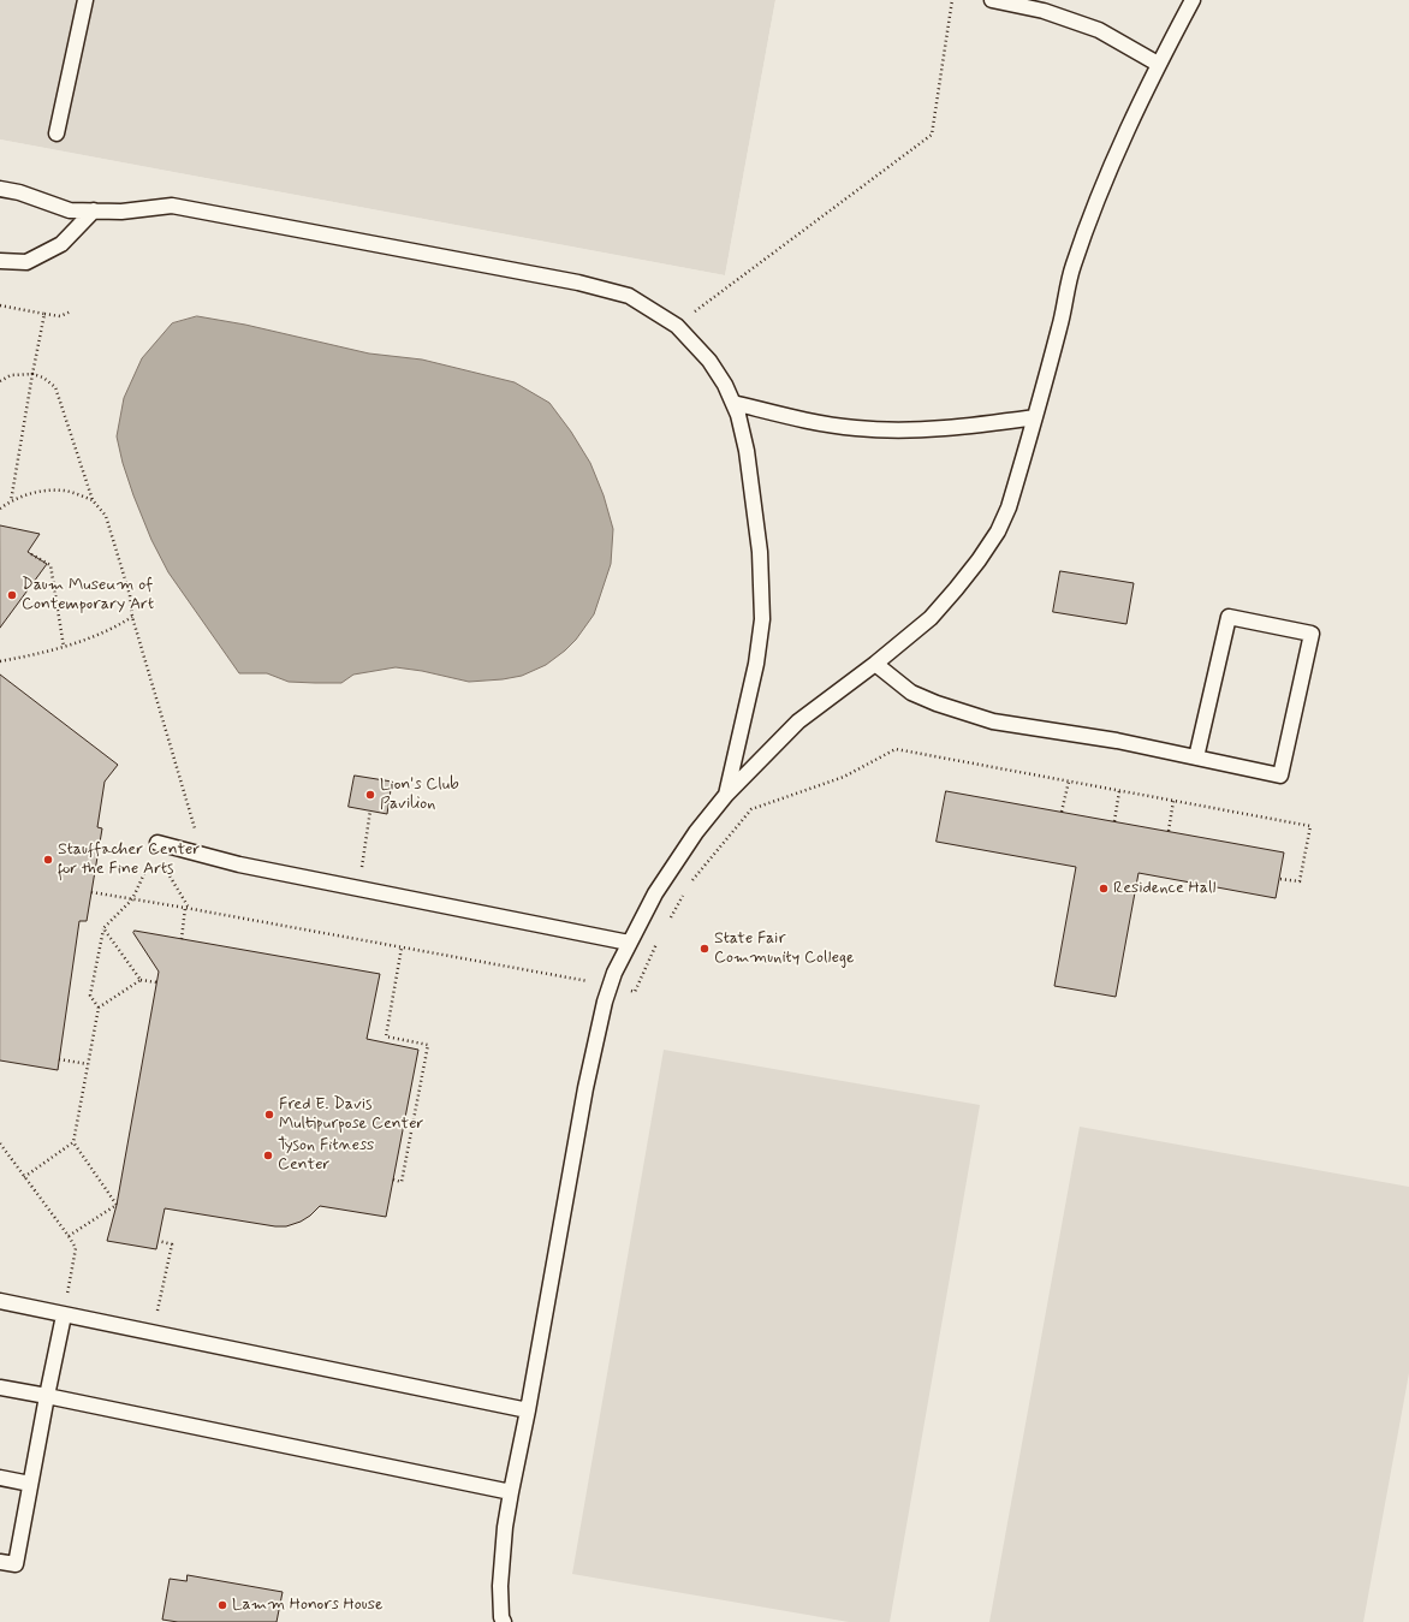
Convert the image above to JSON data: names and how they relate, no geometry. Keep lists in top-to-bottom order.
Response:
{
  "places": [
    "Daum Museum of Contemporary Art",
    "Lion's Club Pavilion",
    "Stauffacher Center for the Fine Arts",
    "Residence Hall",
    "State Fair Community College",
    "Fred E. Davis Multipurpose Center",
    "Tyson Fitness Center",
    "Lamm Honors House"
  ]
}
